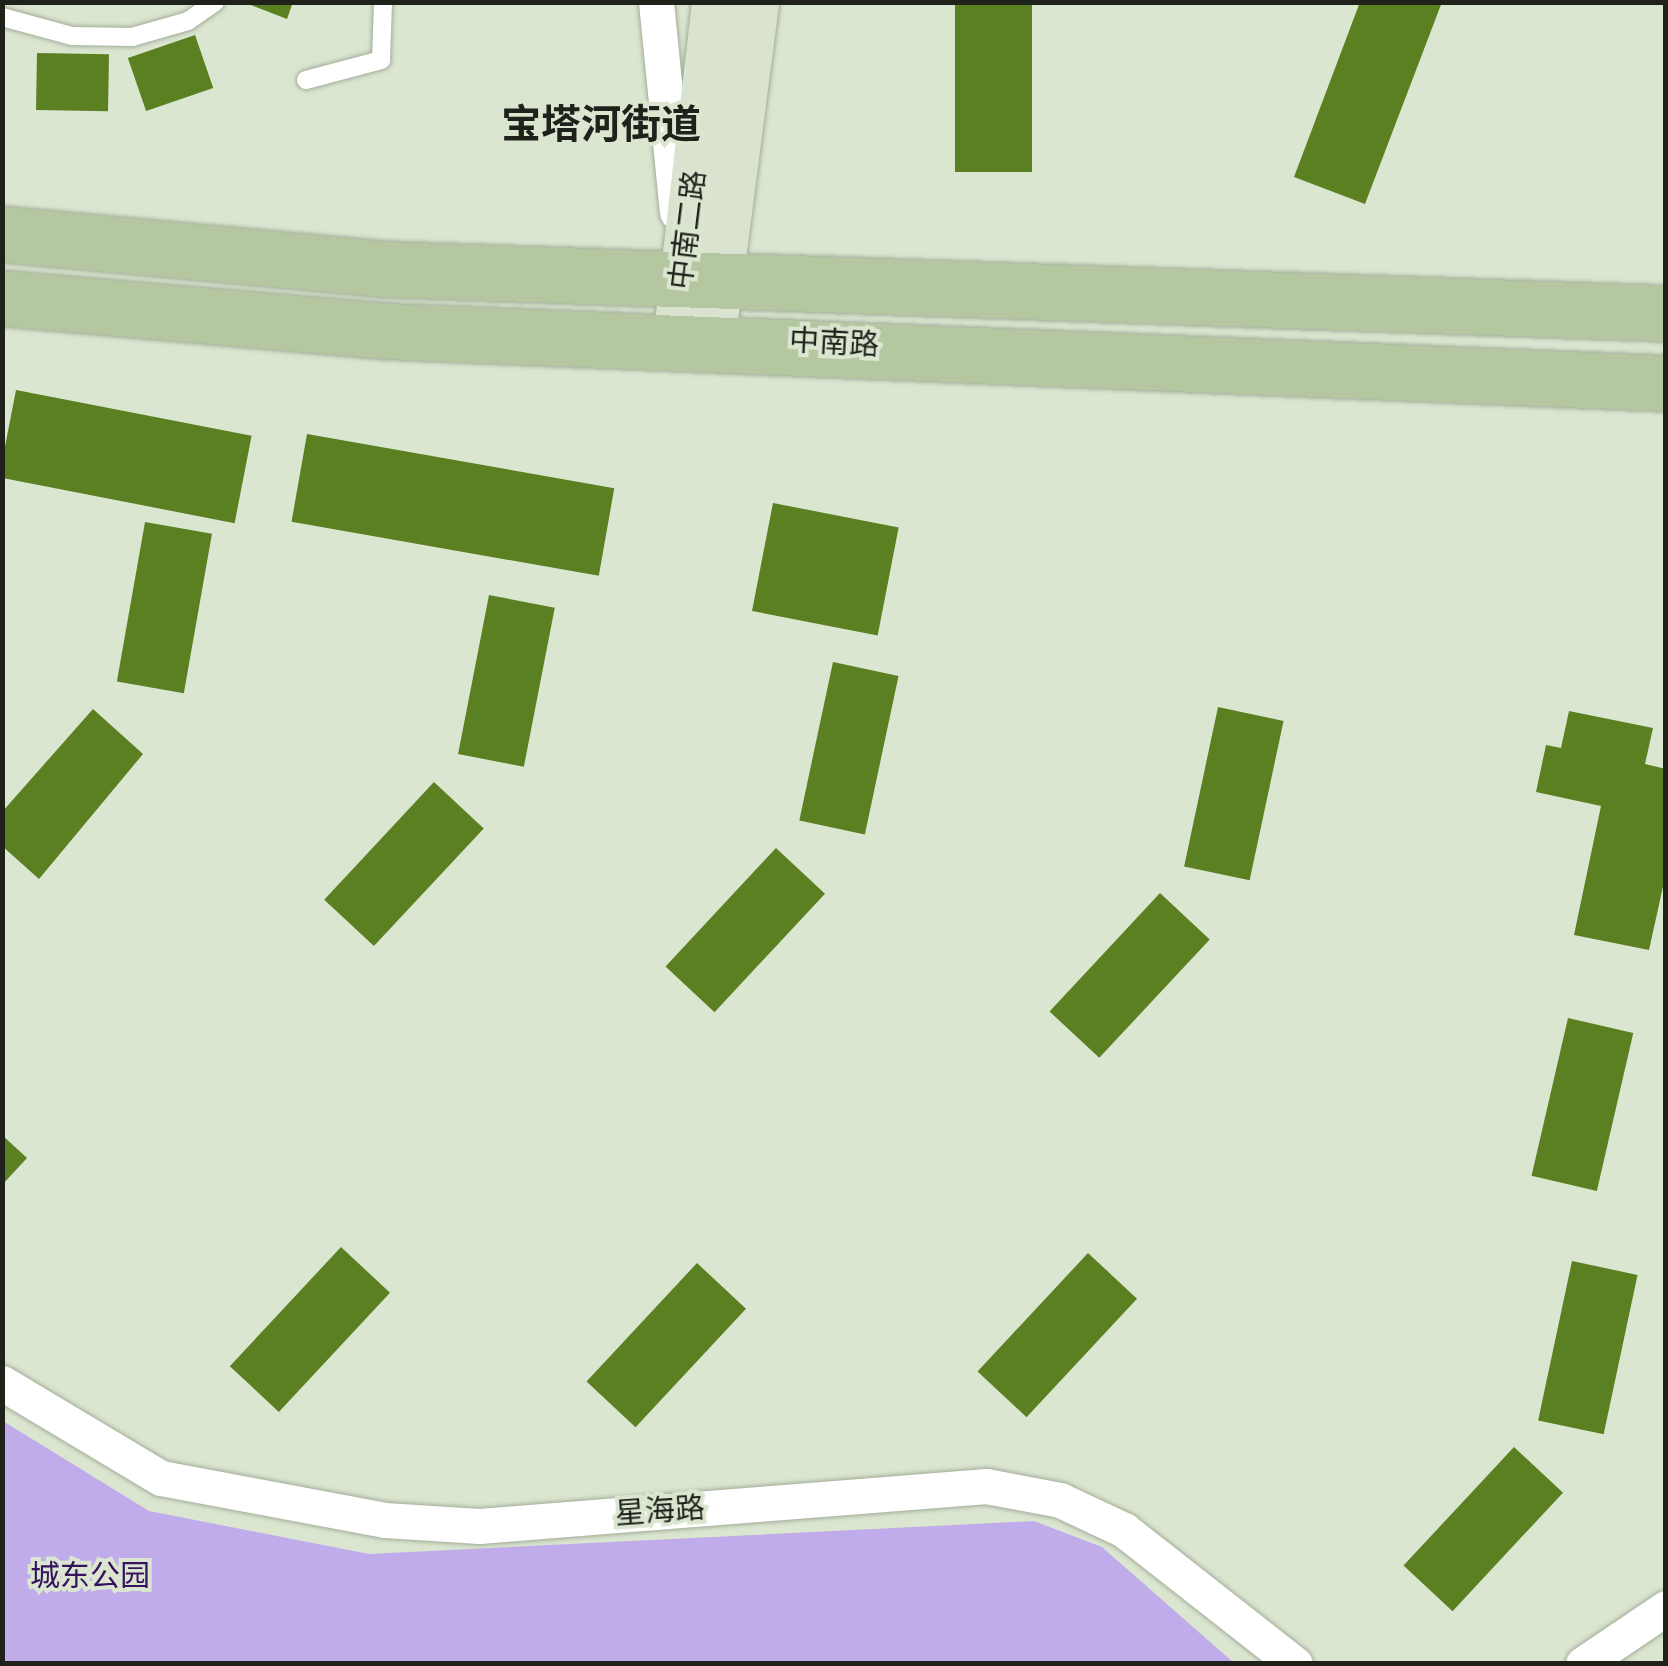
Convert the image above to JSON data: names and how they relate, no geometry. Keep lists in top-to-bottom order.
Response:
{
  "streets": {
    "main road": ["中南二路", "中南路"],
    "street": ["星海路"]
  },
  "crossings": [
    ["中南二路", "中南路"]
  ],
  "districts": ["宝塔河街道"],
  "parks": ["城东公园"]
}
